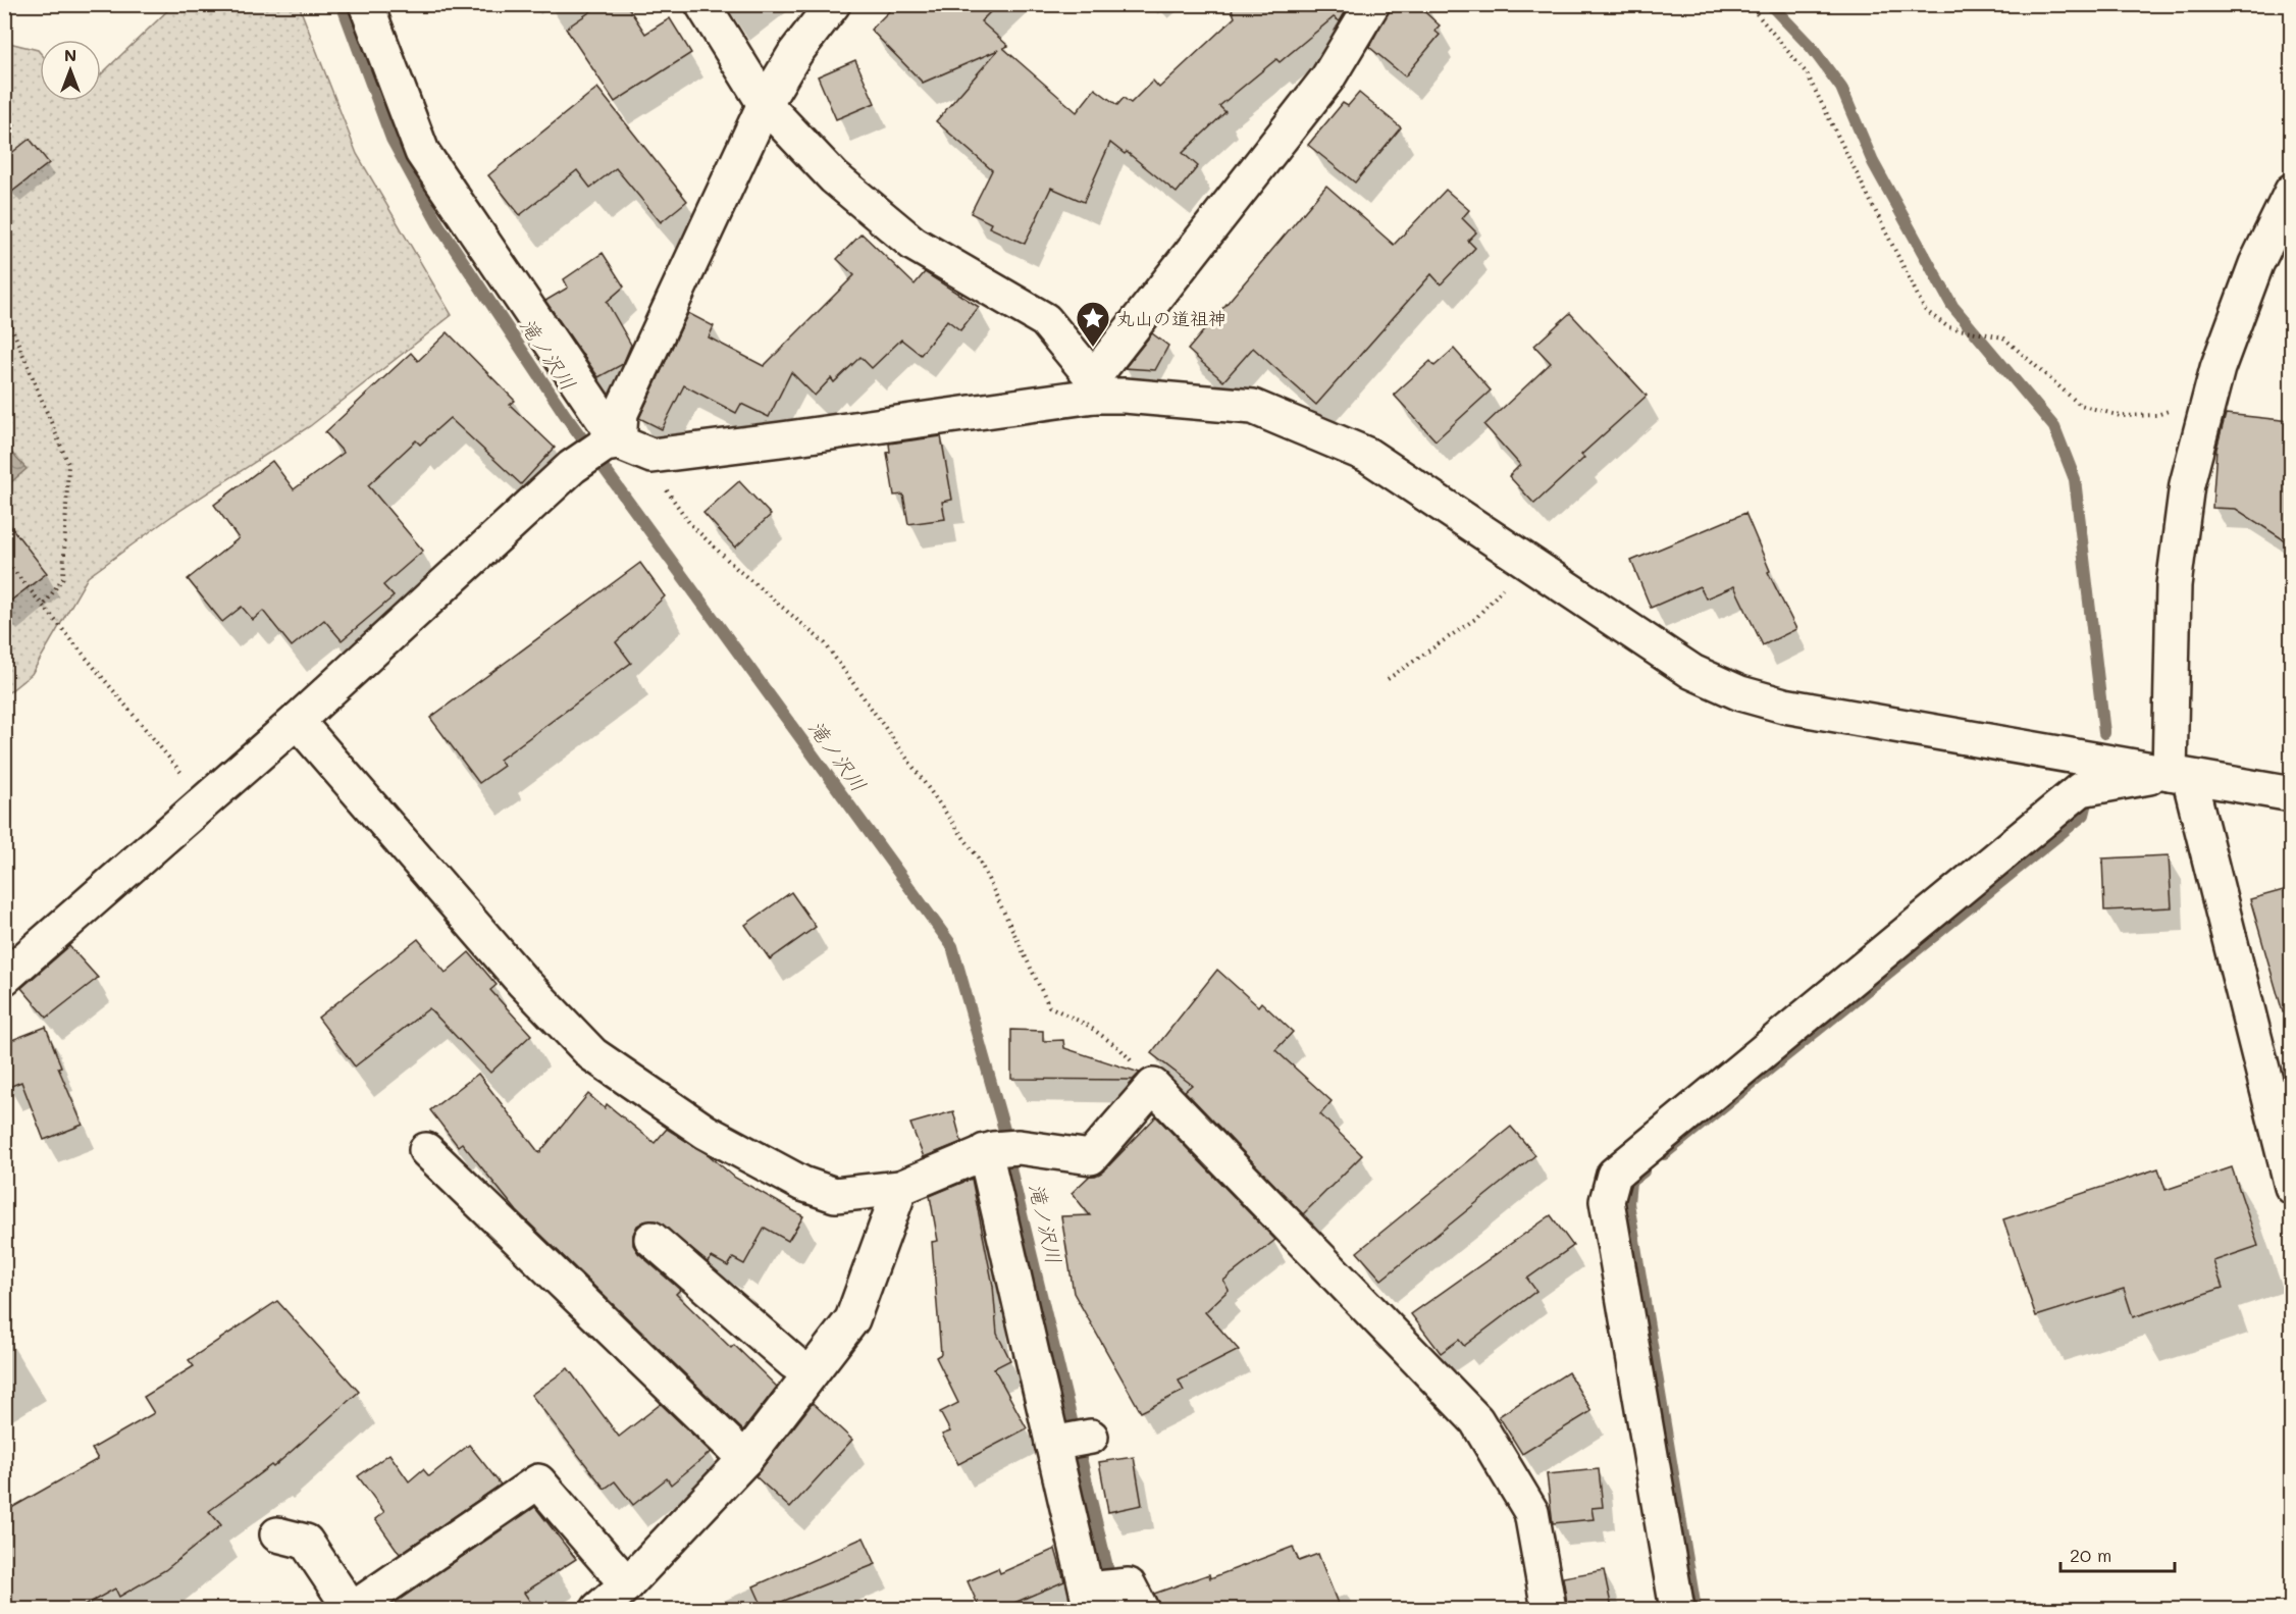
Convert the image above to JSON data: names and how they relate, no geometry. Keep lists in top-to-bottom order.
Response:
{
  "water": ["滝ノ沢川"],
  "places": {
    "place": ["丸山の道祖神"]
  },
  "scale_bar": "20 m",
  "north": "top"
}
